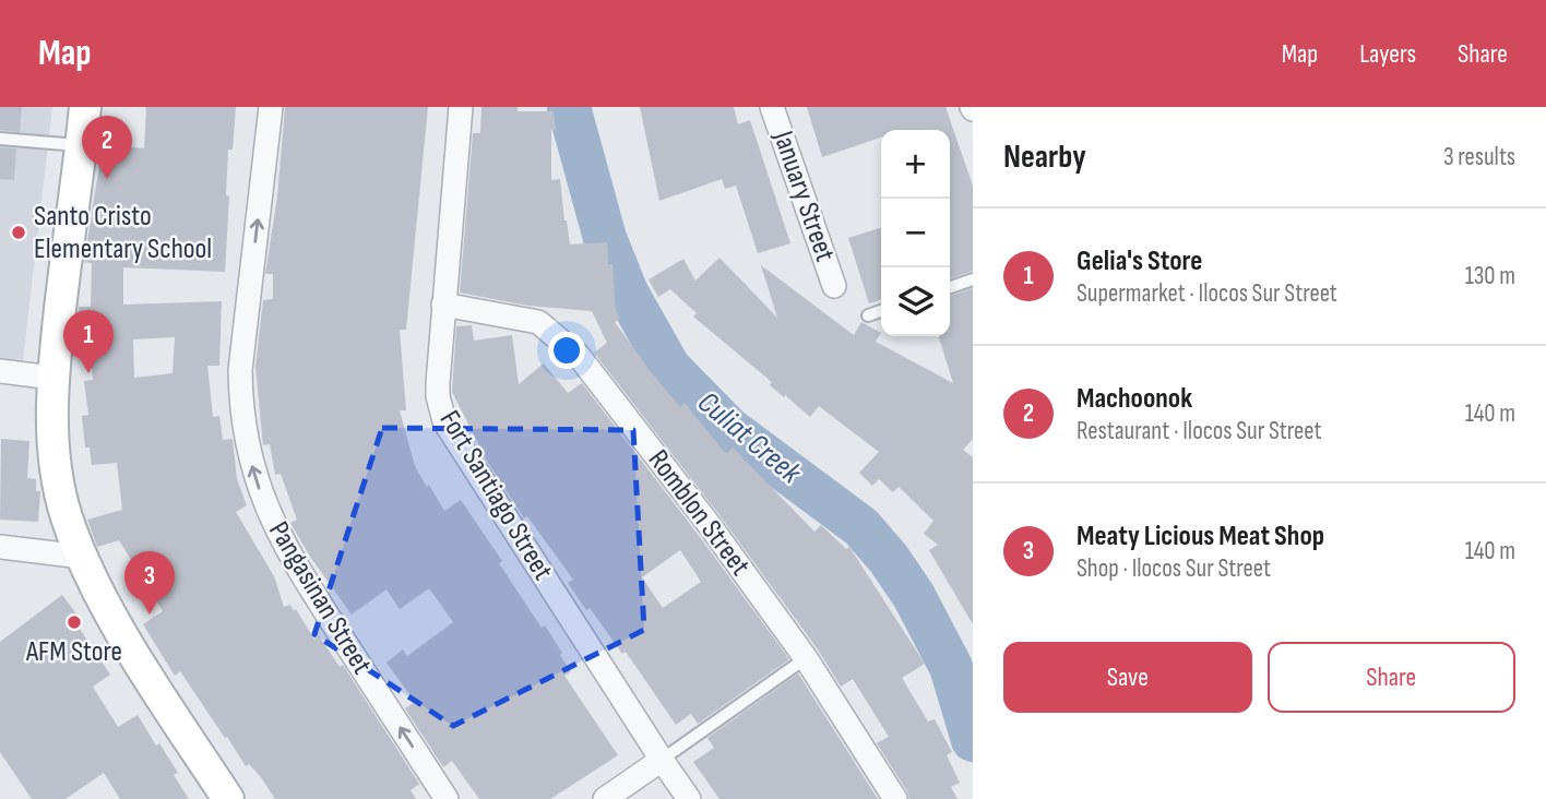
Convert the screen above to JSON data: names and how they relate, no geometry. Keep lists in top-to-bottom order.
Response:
{
  "streets": {
    "street": [
      "January Street",
      "Fort Santiago Street",
      "Romblon Street",
      "Pangasinan Street"
    ]
  },
  "crossings": [
    ["Fort Santiago Street", "Romblon Street"]
  ],
  "water": ["Culiat Creek"],
  "places": ["Santo Cristo Elementary School", "AFM Store"],
  "page": {
    "header": "Map",
    "nav": ["Map", "Layers", "Share"],
    "heading": ["Nearby", "3 results"],
    "pins": ["2", "1", "3"],
    "map_buttons": ["+", "−"],
    "list": [
      {
        "mark": "1",
        "name": "Gelia's Store",
        "note": "Supermarket · Ilocos Sur Street",
        "value": "130 m"
      },
      {
        "mark": "2",
        "name": "Machoonok",
        "note": "Restaurant · Ilocos Sur Street",
        "value": "140 m"
      },
      {
        "mark": "3",
        "name": "Meaty Licious Meat Shop",
        "note": "Shop · Ilocos Sur Street",
        "value": "140 m"
      }
    ],
    "buttons": ["Save", "Share"]
  }
}
